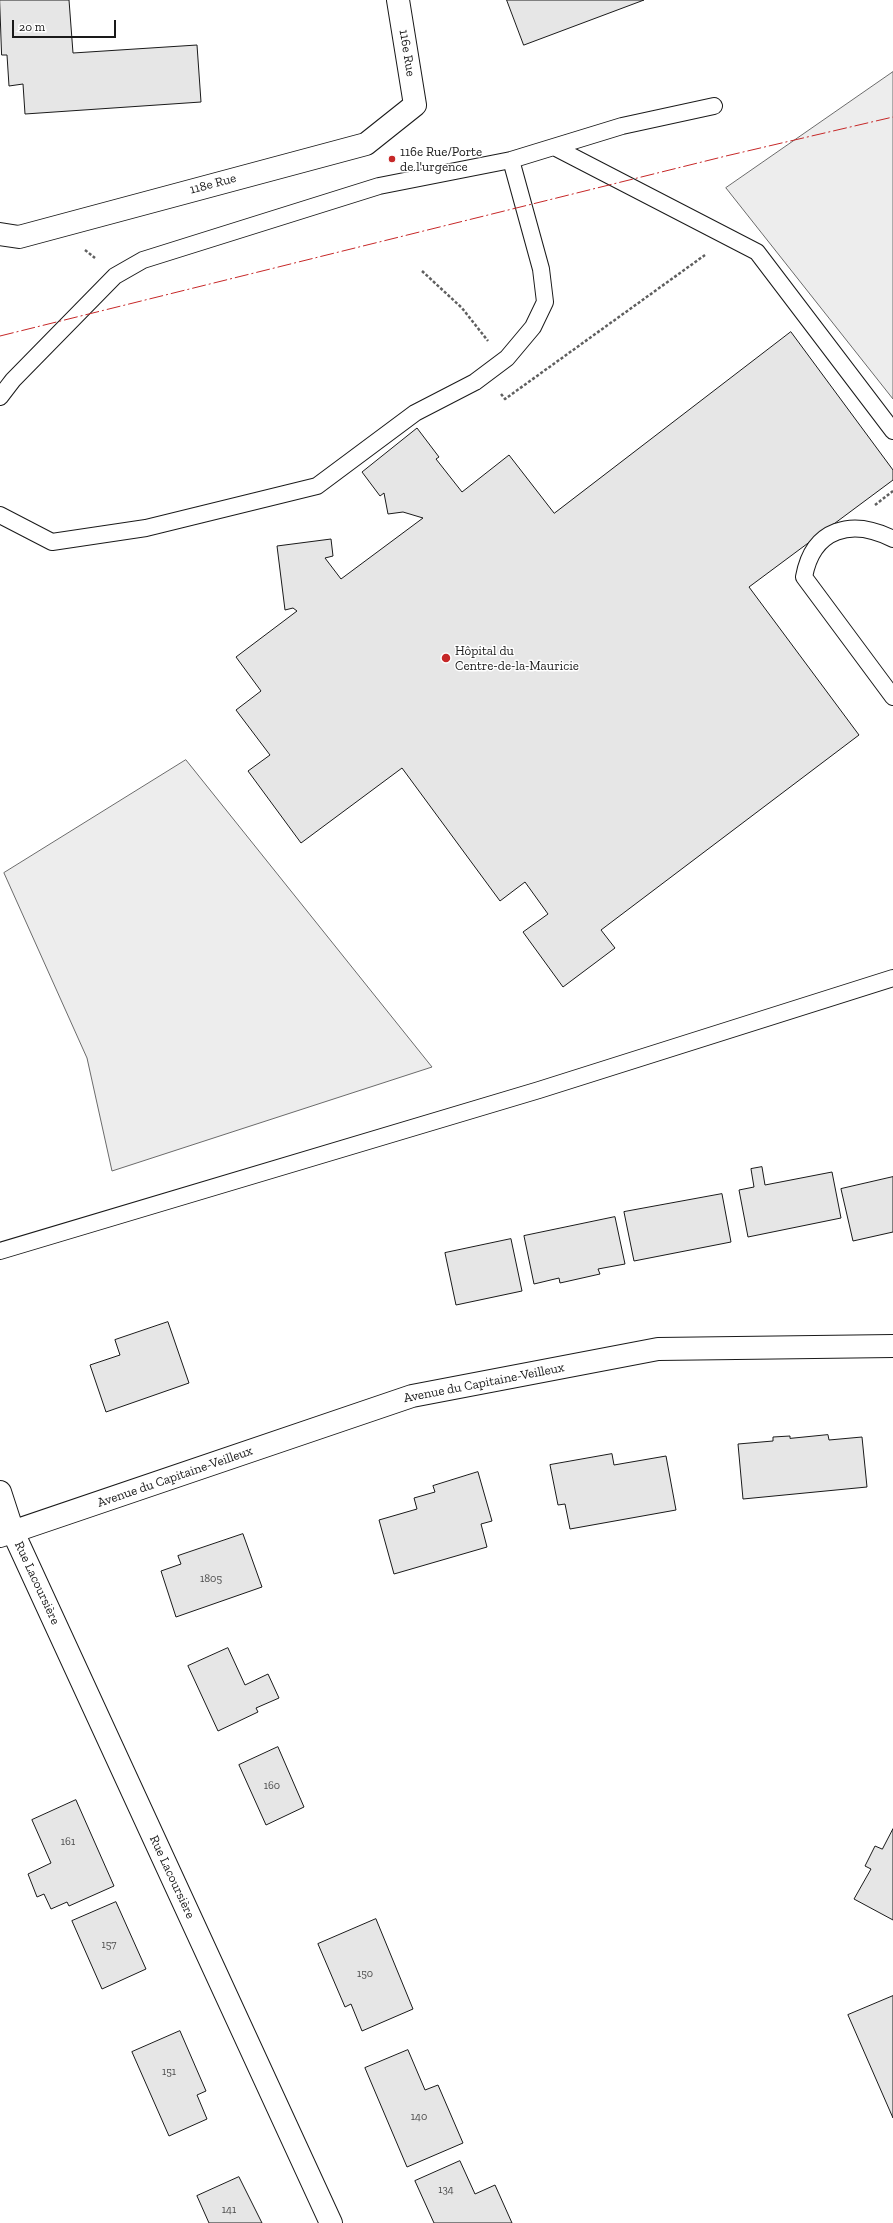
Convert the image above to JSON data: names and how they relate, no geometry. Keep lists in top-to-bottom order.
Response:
{
  "streets": {
    "street": [
      "116e Rue",
      "118e Rue",
      "Avenue du Capitaine-Veilleux",
      "Rue Lacoursière"
    ]
  },
  "crossings": [
    ["116e Rue", "118e Rue"],
    ["Avenue du Capitaine-Veilleux", "Rue Lacoursière"]
  ],
  "places": ["116e Rue/Porte de l'urgence", "Hôpital du Centre-de-la-Mauricie"],
  "house_numbers": [
    "1805",
    "160",
    "161",
    "157",
    "150",
    "151",
    "140",
    "134",
    "141"
  ],
  "scale_bar": "20 m"
}
